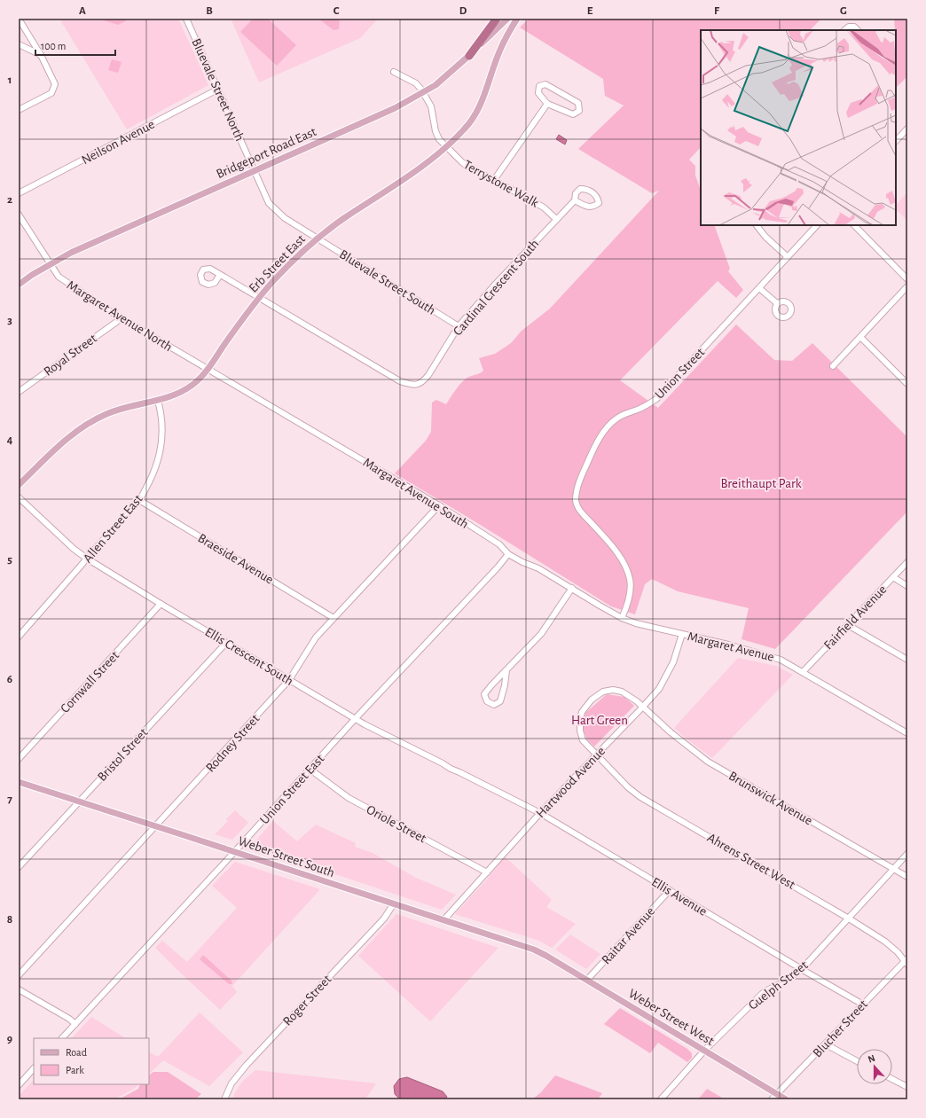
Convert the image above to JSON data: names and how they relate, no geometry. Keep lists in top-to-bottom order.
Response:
{
  "streets": {
    "main road": [
      "Bridgeport Road East",
      "Erb Street East",
      "Weber Street South",
      "Weber Street West"
    ],
    "street": [
      "Bluevale Street North",
      "Neilson Avenue",
      "Terrystone Walk",
      "Bluevale Street South",
      "Cardinal Crescent South",
      "Margaret Avenue North",
      "Royal Street",
      "Union Street",
      "Margaret Avenue South",
      "Allen Street East",
      "Braeside Avenue",
      "Fairfield Avenue",
      "Margaret Avenue",
      "Ellis Crescent South",
      "Cornwall Street",
      "Rodney Street",
      "Bristol Street",
      "Hartwood Avenue",
      "Union Street East",
      "Brunswick Avenue",
      "Oriole Street",
      "Ahrens Street West",
      "Ellis Avenue",
      "Raitar Avenue",
      "Guelph Street",
      "Roger Street",
      "Blucher Street"
    ]
  },
  "crossings": [
    ["Bluevale Street North", "Neilson Avenue"],
    ["Bluevale Street North", "Bridgeport Road East"],
    ["Bluevale Street North", "Erb Street East"],
    ["Bluevale Street North", "Bluevale Street South"],
    ["Bridgeport Road East", "Terrystone Walk"],
    ["Bridgeport Road East", "Margaret Avenue North"],
    ["Terrystone Walk", "Erb Street East"],
    ["Terrystone Walk", "Cardinal Crescent South"],
    ["Erb Street East", "Bluevale Street South"],
    ["Erb Street East", "Cardinal Crescent South"],
    ["Erb Street East", "Margaret Avenue North"],
    ["Erb Street East", "Margaret Avenue South"],
    ["Erb Street East", "Allen Street East"],
    ["Bluevale Street South", "Cardinal Crescent South"],
    ["Margaret Avenue North", "Royal Street"],
    ["Margaret Avenue North", "Margaret Avenue South"],
    ["Union Street", "Margaret Avenue South"],
    ["Union Street", "Margaret Avenue"],
    ["Margaret Avenue South", "Margaret Avenue"],
    ["Margaret Avenue South", "Rodney Street"],
    ["Margaret Avenue South", "Union Street East"],
    ["Allen Street East", "Braeside Avenue"],
    ["Allen Street East", "Ellis Crescent South"],
    ["Braeside Avenue", "Rodney Street"],
    ["Fairfield Avenue", "Margaret Avenue"],
    ["Margaret Avenue", "Hartwood Avenue"],
    ["Ellis Crescent South", "Cornwall Street"],
    ["Ellis Crescent South", "Rodney Street"],
    ["Ellis Crescent South", "Bristol Street"],
    ["Ellis Crescent South", "Union Street East"],
    ["Ellis Crescent South", "Ellis Avenue"],
    ["Rodney Street", "Weber Street South"],
    ["Bristol Street", "Weber Street South"],
    ["Hartwood Avenue", "Brunswick Avenue"],
    ["Hartwood Avenue", "Oriole Street"],
    ["Hartwood Avenue", "Weber Street South"],
    ["Hartwood Avenue", "Ahrens Street West"],
    ["Hartwood Avenue", "Ellis Avenue"],
    ["Union Street East", "Oriole Street"],
    ["Union Street East", "Weber Street South"],
    ["Brunswick Avenue", "Ahrens Street West"],
    ["Brunswick Avenue", "Guelph Street"],
    ["Weber Street South", "Roger Street"],
    ["Weber Street South", "Weber Street West"],
    ["Ahrens Street West", "Guelph Street"],
    ["Ahrens Street West", "Blucher Street"],
    ["Ellis Avenue", "Raitar Avenue"],
    ["Ellis Avenue", "Guelph Street"],
    ["Ellis Avenue", "Blucher Street"],
    ["Raitar Avenue", "Weber Street West"],
    ["Guelph Street", "Weber Street West"],
    ["Weber Street West", "Blucher Street"]
  ],
  "parks": ["Breithaupt Park", "Hart Green"],
  "legend": ["Road", "Park"],
  "scale_bar": "100 m",
  "north": "top",
  "grid": {
    "columns": [
      "A",
      "B",
      "C",
      "D",
      "E",
      "F",
      "G"
    ],
    "rows": [
      "1",
      "2",
      "3",
      "4",
      "5",
      "6",
      "7",
      "8",
      "9"
    ]
  }
}
